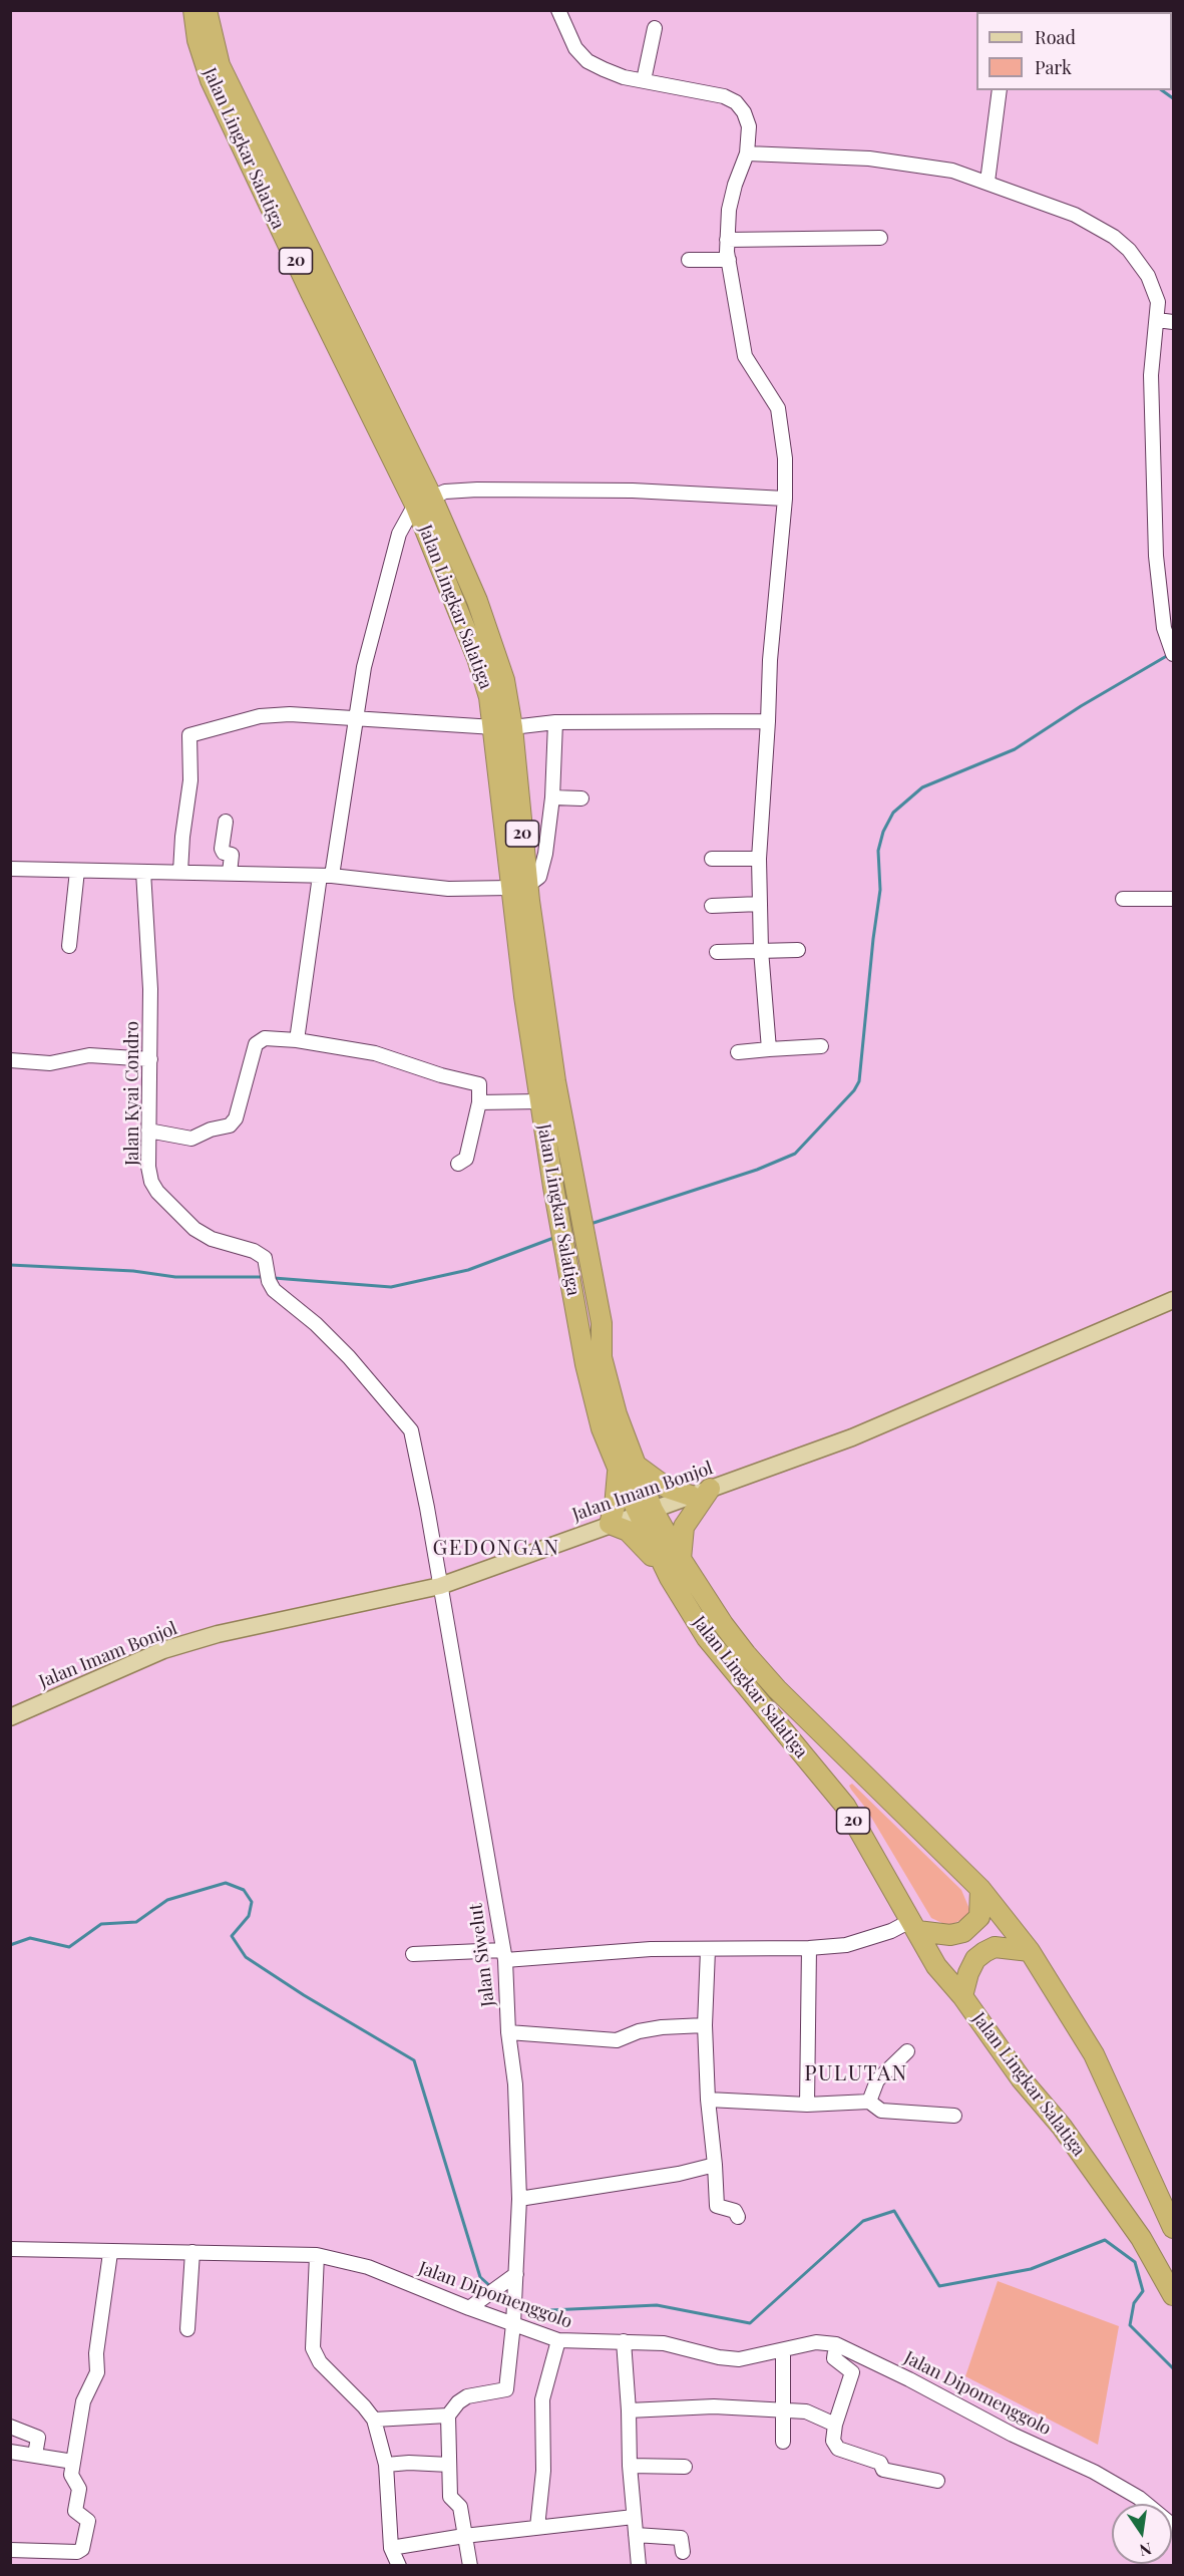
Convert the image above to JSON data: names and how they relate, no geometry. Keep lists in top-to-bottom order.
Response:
{
  "streets": {
    "highway": ["Jalan Lingkar Salatiga", "20"],
    "main road": ["Jalan Imam Bonjol"],
    "street": ["Jalan Kyai Condro", "Jalan Siwelut", "Jalan Dipomenggolo"]
  },
  "crossings": [
    ["Jalan Lingkar Salatiga", "Jalan Imam Bonjol"],
    ["Jalan Kyai Condro", "Jalan Imam Bonjol"],
    ["Jalan Kyai Condro", "Jalan Siwelut"],
    ["Jalan Imam Bonjol", "Jalan Siwelut"],
    ["Jalan Siwelut", "Jalan Dipomenggolo"]
  ],
  "districts": ["GEDONGAN", "PULUTAN"],
  "legend": ["Road", "Park"],
  "north": "bottom"
}
